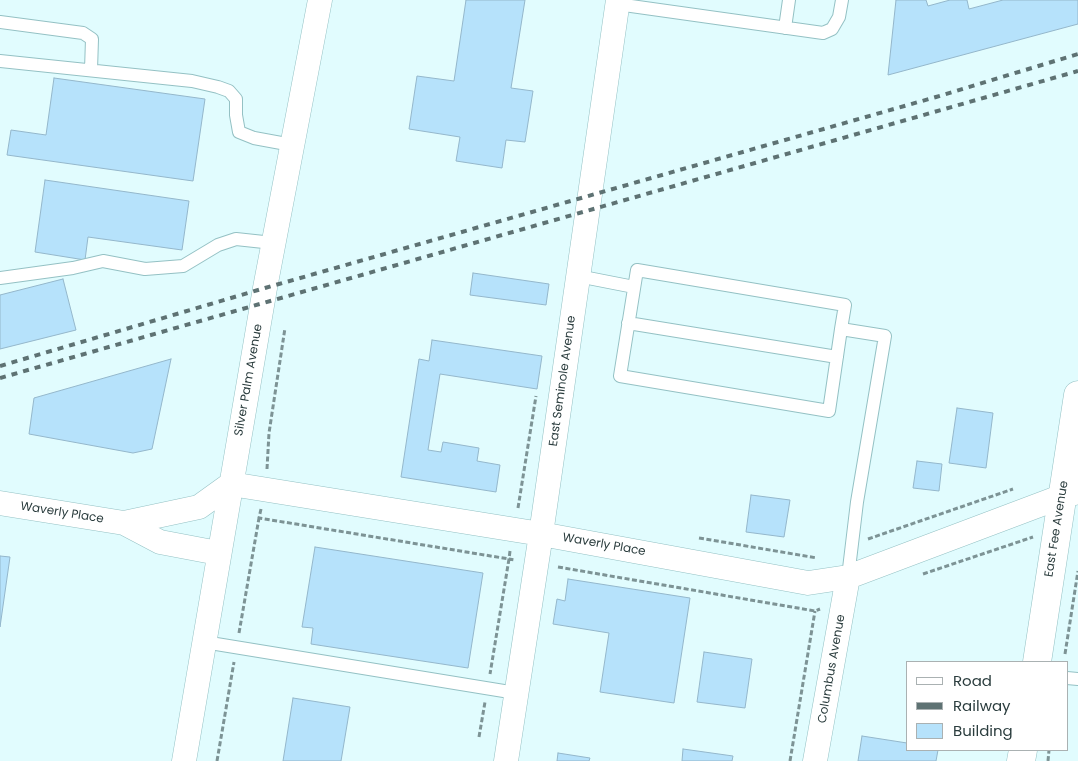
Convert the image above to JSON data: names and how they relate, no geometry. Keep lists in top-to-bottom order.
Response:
{
  "streets": {
    "street": [
      "Silver Palm Avenue",
      "East Seminole Avenue",
      "Waverly Place",
      "East Fee Avenue",
      "Columbus Avenue"
    ]
  },
  "crossings": [
    ["Silver Palm Avenue", "Waverly Place"],
    ["East Seminole Avenue", "Waverly Place"],
    ["Waverly Place", "East Fee Avenue"],
    ["Waverly Place", "Columbus Avenue"]
  ],
  "legend": ["Road", "Railway", "Building"]
}
